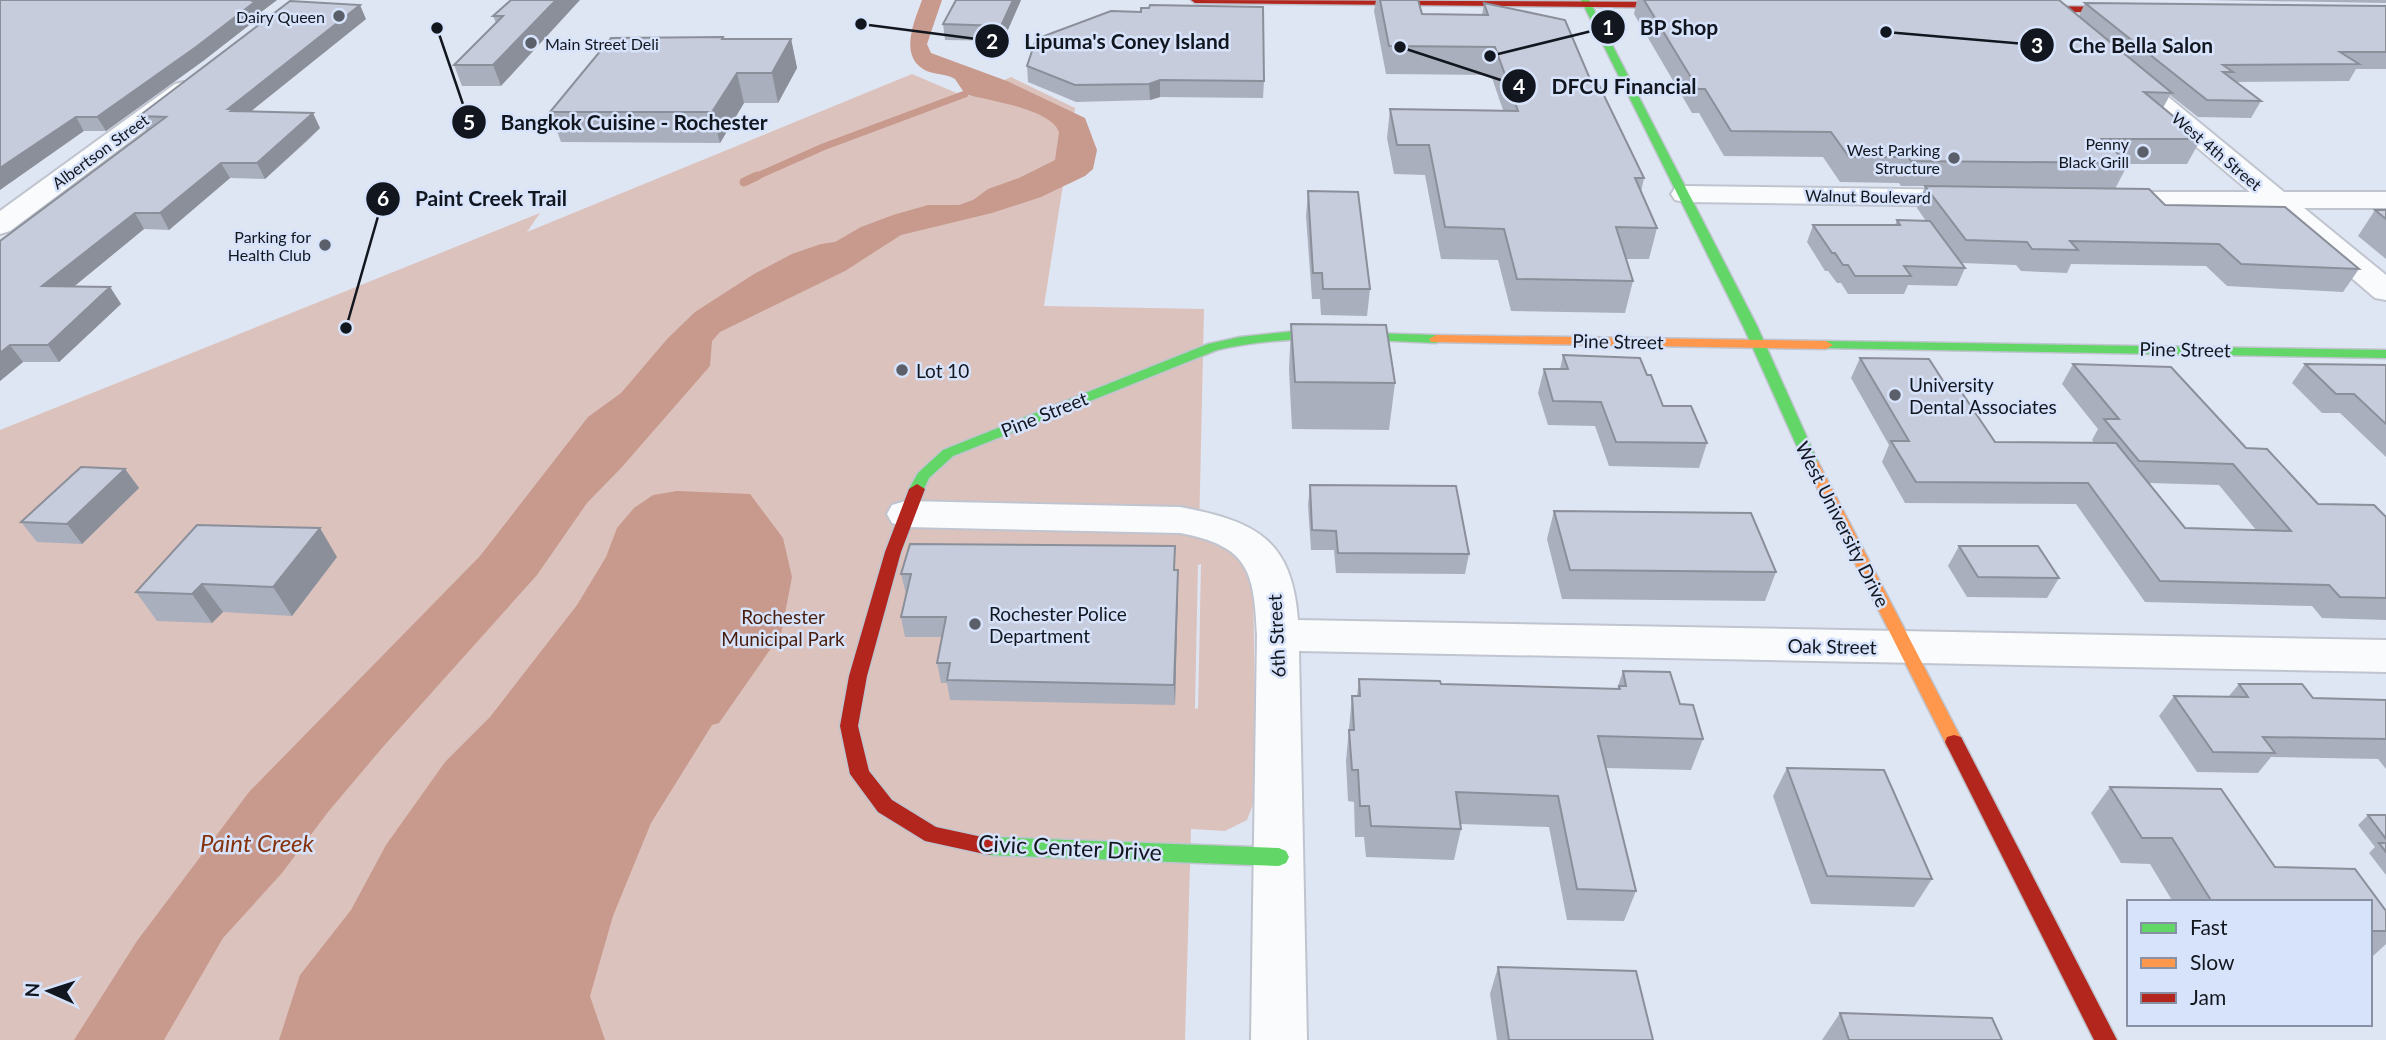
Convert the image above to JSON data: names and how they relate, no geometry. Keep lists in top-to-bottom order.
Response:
{
  "streets": {
    "main road": ["Pine Street", "West University Drive", "Civic Center Drive"],
    "street": [
      "Albertson Street",
      "West 4th Street",
      "Walnut Boulevard",
      "6th Street",
      "Oak Street"
    ]
  },
  "crossings": [
    ["Walnut Boulevard", "West University Drive"],
    ["Pine Street", "West University Drive"],
    ["Pine Street", "6th Street"],
    ["Pine Street", "Civic Center Drive"],
    ["West University Drive", "Oak Street"],
    ["6th Street", "Oak Street"],
    ["6th Street", "Civic Center Drive"]
  ],
  "water": ["Paint Creek"],
  "parks": ["Rochester Municipal Park"],
  "places": [
    "Dairy Queen",
    "Lipuma's Coney Island",
    "Bangkok Cuisine - Rochester",
    "Che Bella Salon",
    "Main Street Deli",
    "DFCU Financial",
    "BP Shop",
    "Penny Black Grill",
    "West Parking Structure",
    "Parking for Health Club",
    "Paint Creek Trail",
    "Lot 10",
    "University Dental Associates",
    "Rochester Police Department"
  ],
  "legend": ["Fast", "Slow", "Jam"],
  "north": "left"
}
